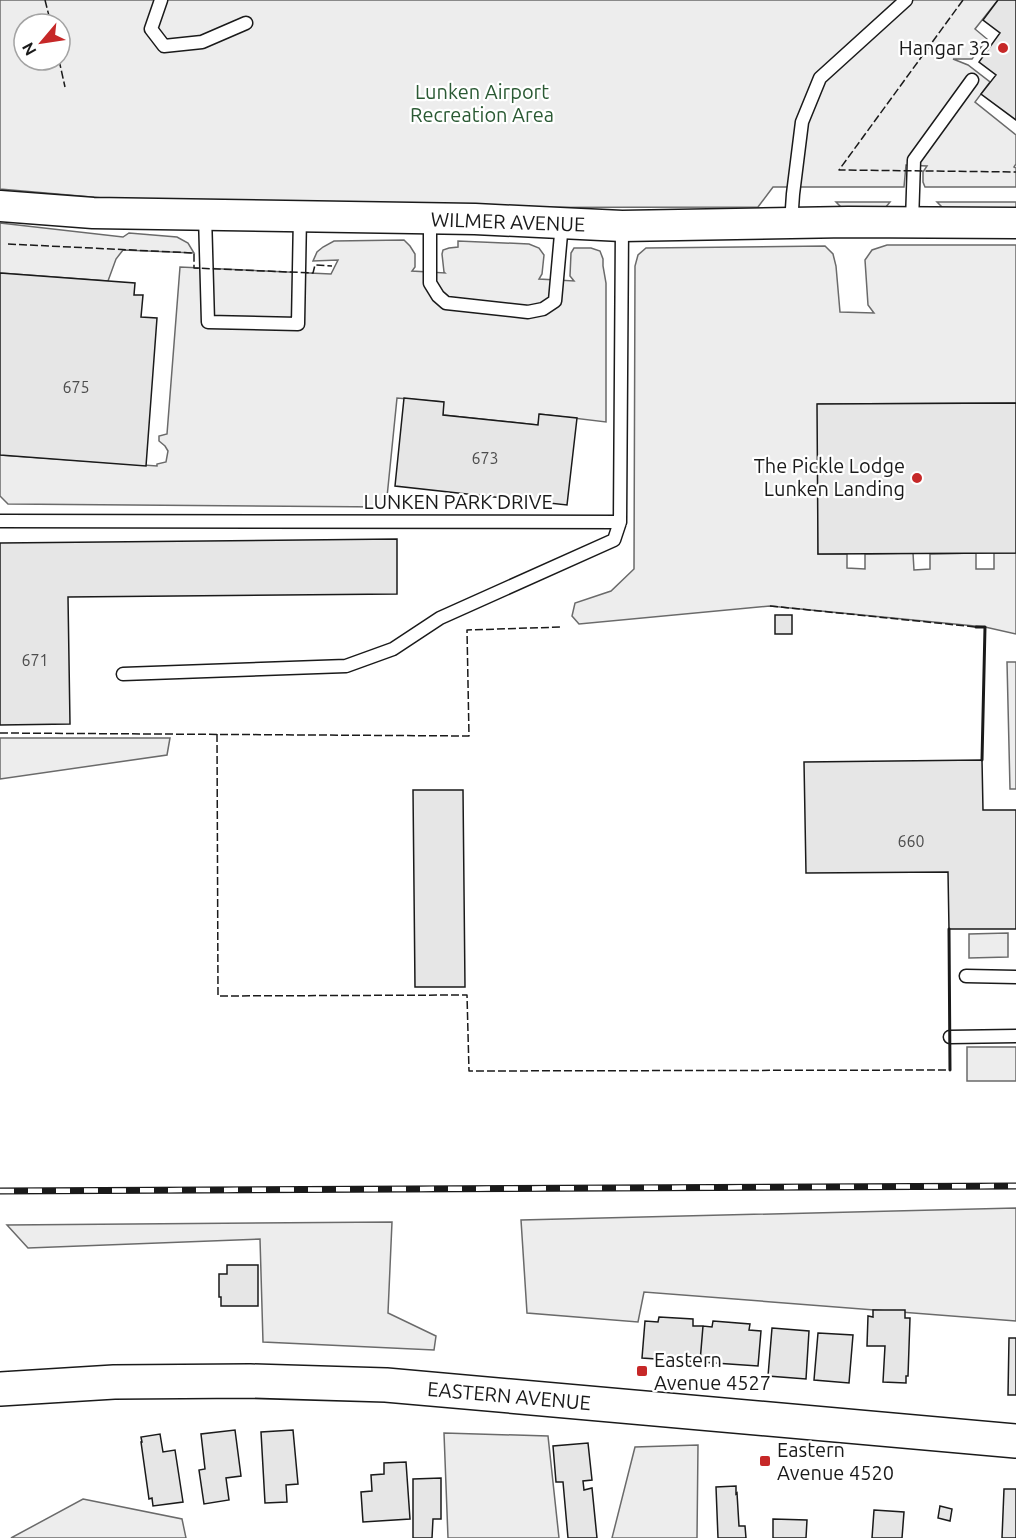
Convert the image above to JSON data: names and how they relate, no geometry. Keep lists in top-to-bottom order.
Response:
{
  "streets": {
    "main road": ["EASTERN AVENUE"],
    "street": ["WILMER AVENUE"],
    "lane": ["LUNKEN PARK DRIVE"]
  },
  "parks": ["Lunken Airport Recreation Area"],
  "places": {
    "other": ["Hangar 32", "The Pickle Lodge Lunken Landing"],
    "transit": ["Eastern Avenue 4527", "Eastern Avenue 4520"]
  },
  "house_numbers": [
    "675",
    "673",
    "671",
    "660"
  ],
  "north": "bottom left"
}
